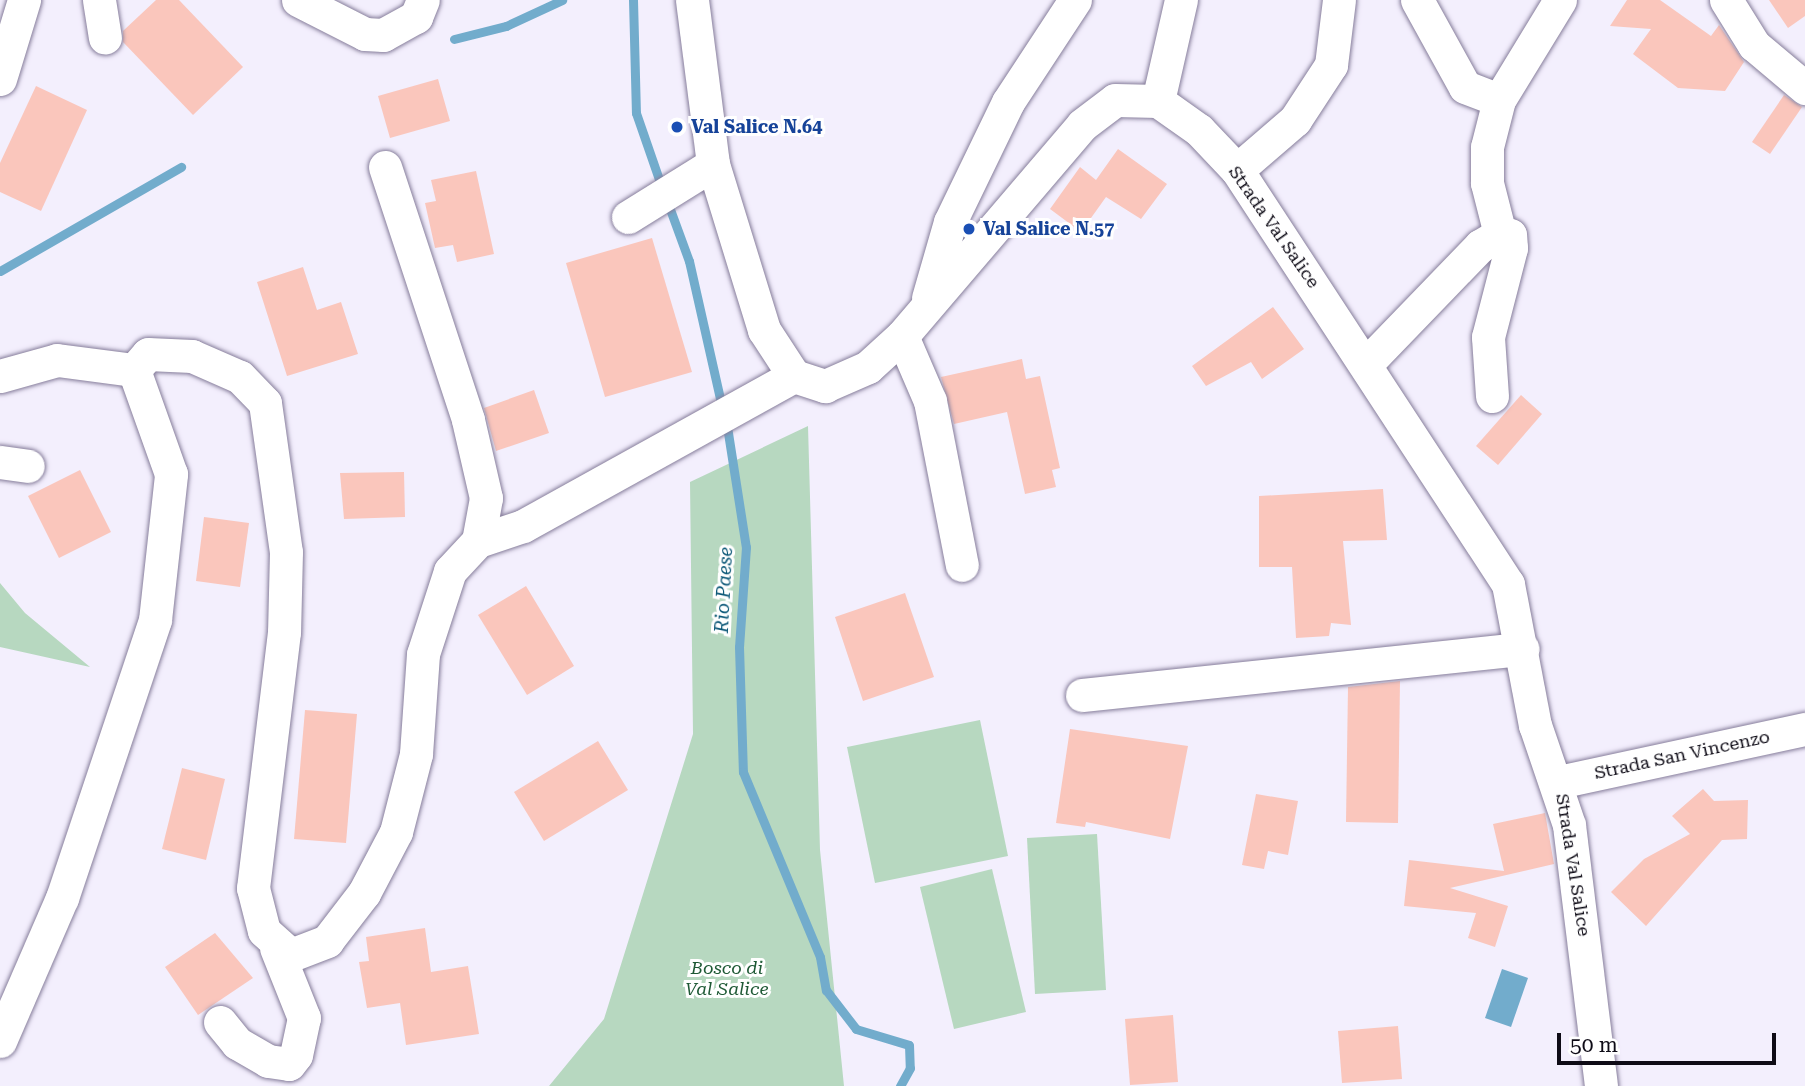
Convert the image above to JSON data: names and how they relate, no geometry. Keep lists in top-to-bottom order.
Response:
{
  "streets": {
    "street": ["Strada Val Salice", "Strada San Vincenzo"]
  },
  "crossings": [
    ["Strada Val Salice", "Strada San Vincenzo"]
  ],
  "water": ["Rio Paese"],
  "parks": ["Bosco di Val Salice"],
  "places": ["Val Salice N.64", "Val Salice N.57"],
  "scale_bar": "50 m"
}
